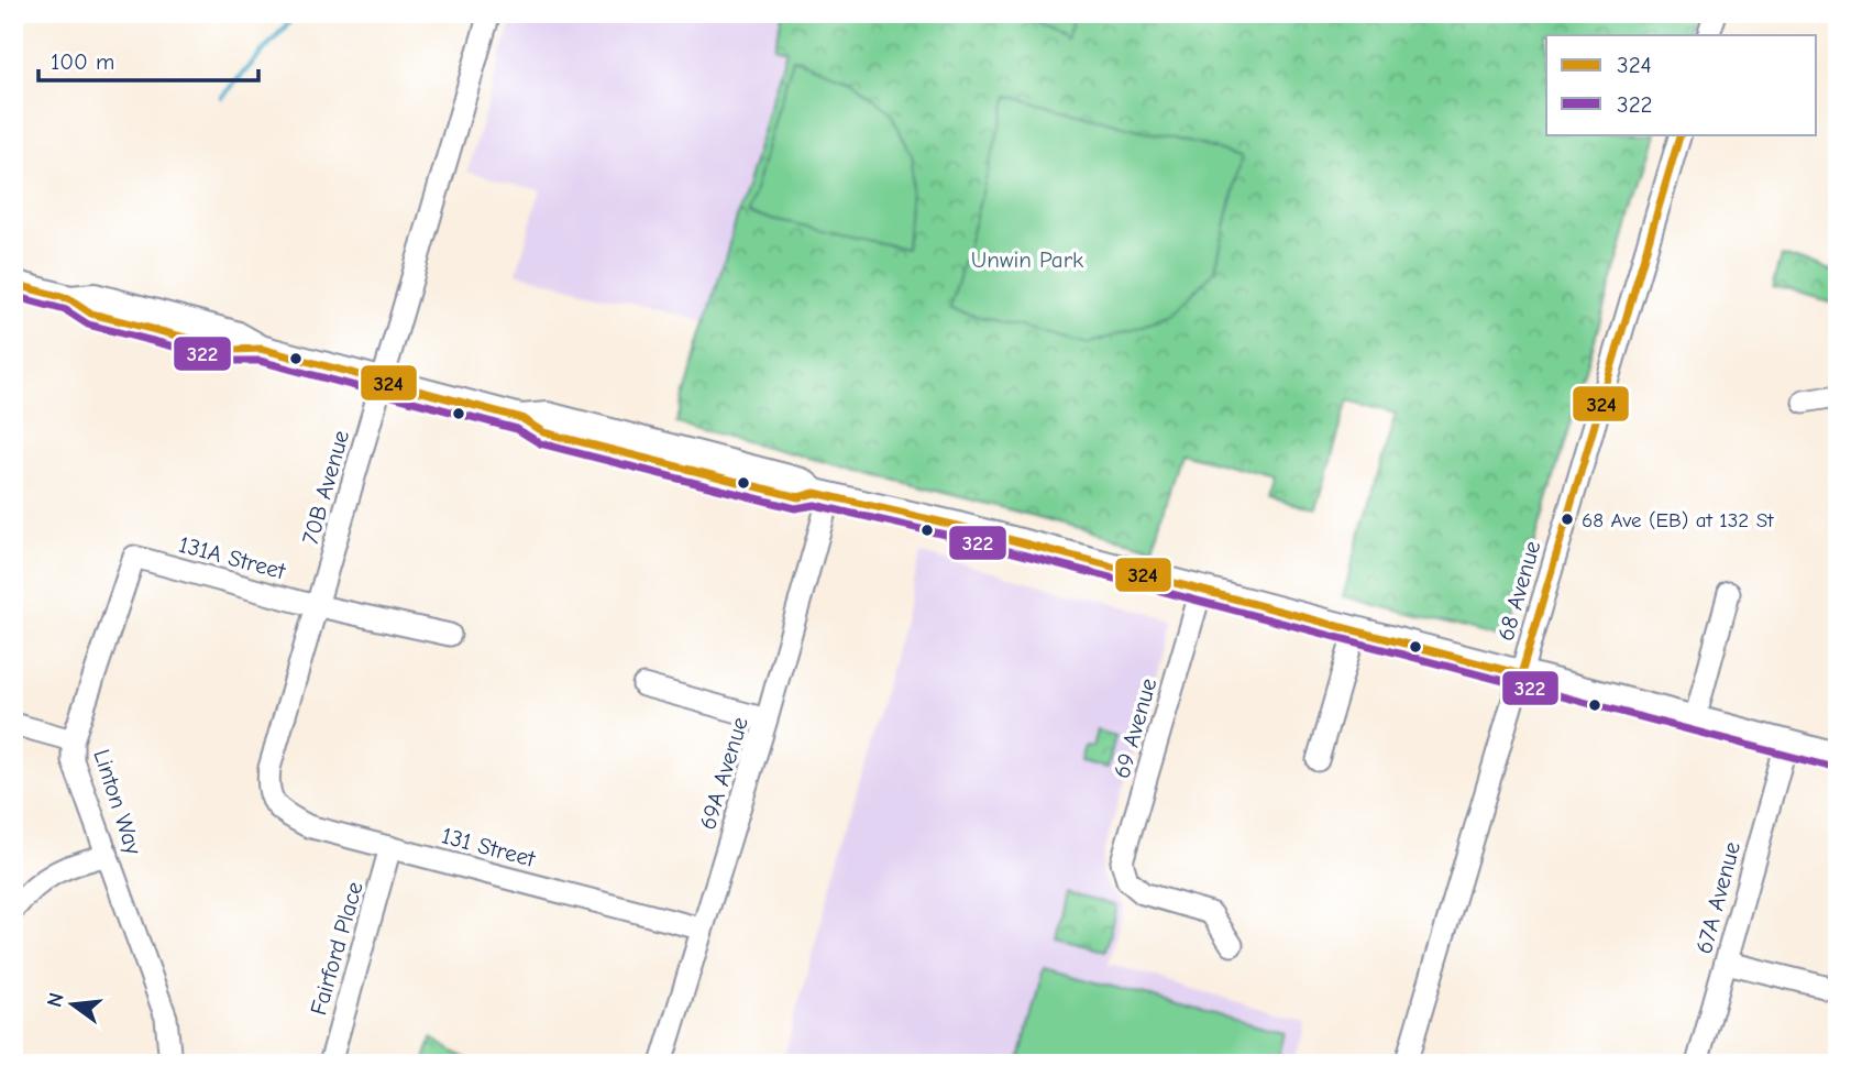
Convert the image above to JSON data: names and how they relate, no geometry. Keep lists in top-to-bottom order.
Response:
{
  "streets": {
    "street": [
      "70B Avenue",
      "131A Street",
      "68 Avenue",
      "69 Avenue",
      "69A Avenue",
      "Linton Way",
      "131 Street",
      "67A Avenue",
      "Fairford Place"
    ]
  },
  "crossings": [
    ["70B Avenue", "131A Street"],
    ["70B Avenue", "131 Street"],
    ["131A Street", "Linton Way"],
    ["69A Avenue", "131 Street"],
    ["131 Street", "Fairford Place"]
  ],
  "parks": ["Unwin Park"],
  "places": ["68 Ave (EB) at 132 St"],
  "lines": ["transit line 324", "transit line 322"],
  "legend": ["324", "322"],
  "scale_bar": "100 m",
  "north": "left"
}
